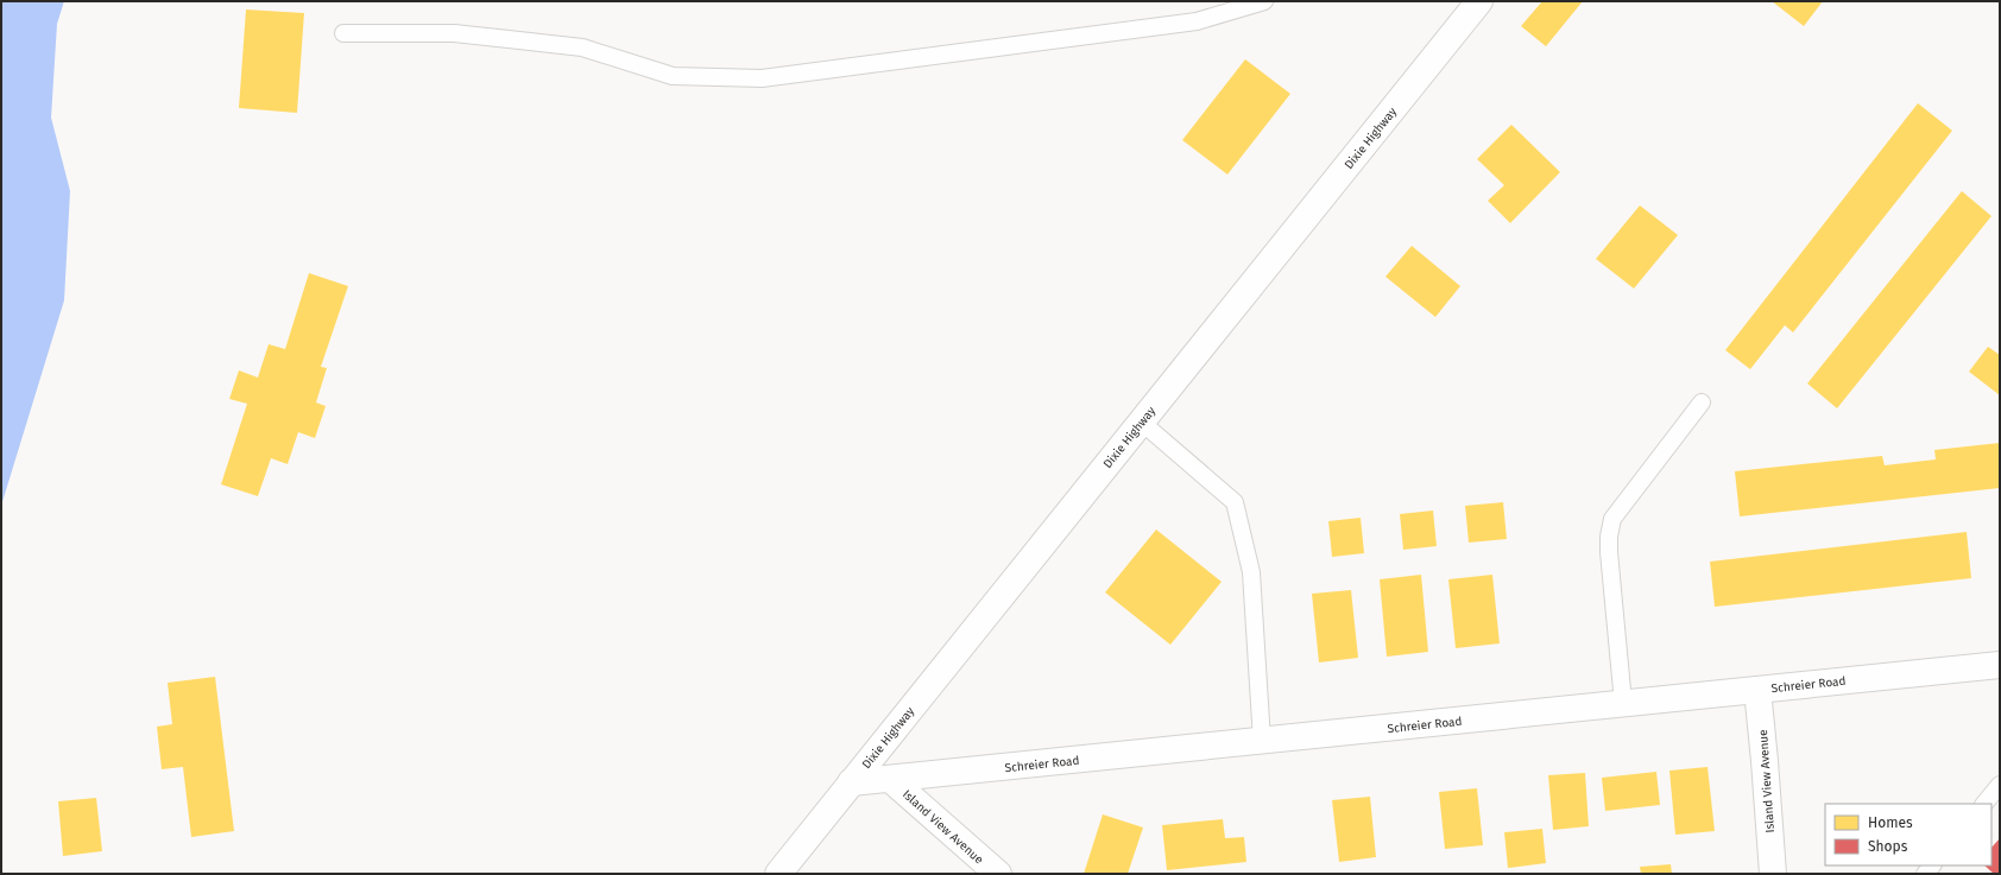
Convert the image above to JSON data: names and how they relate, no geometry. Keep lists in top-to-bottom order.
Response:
{
  "streets": {
    "street": ["Dixie Highway", "Schreier Road", "Island View Avenue"]
  },
  "crossings": [
    ["Dixie Highway", "Schreier Road"],
    ["Schreier Road", "Island View Avenue"]
  ],
  "legend": ["Homes", "Shops"]
}
